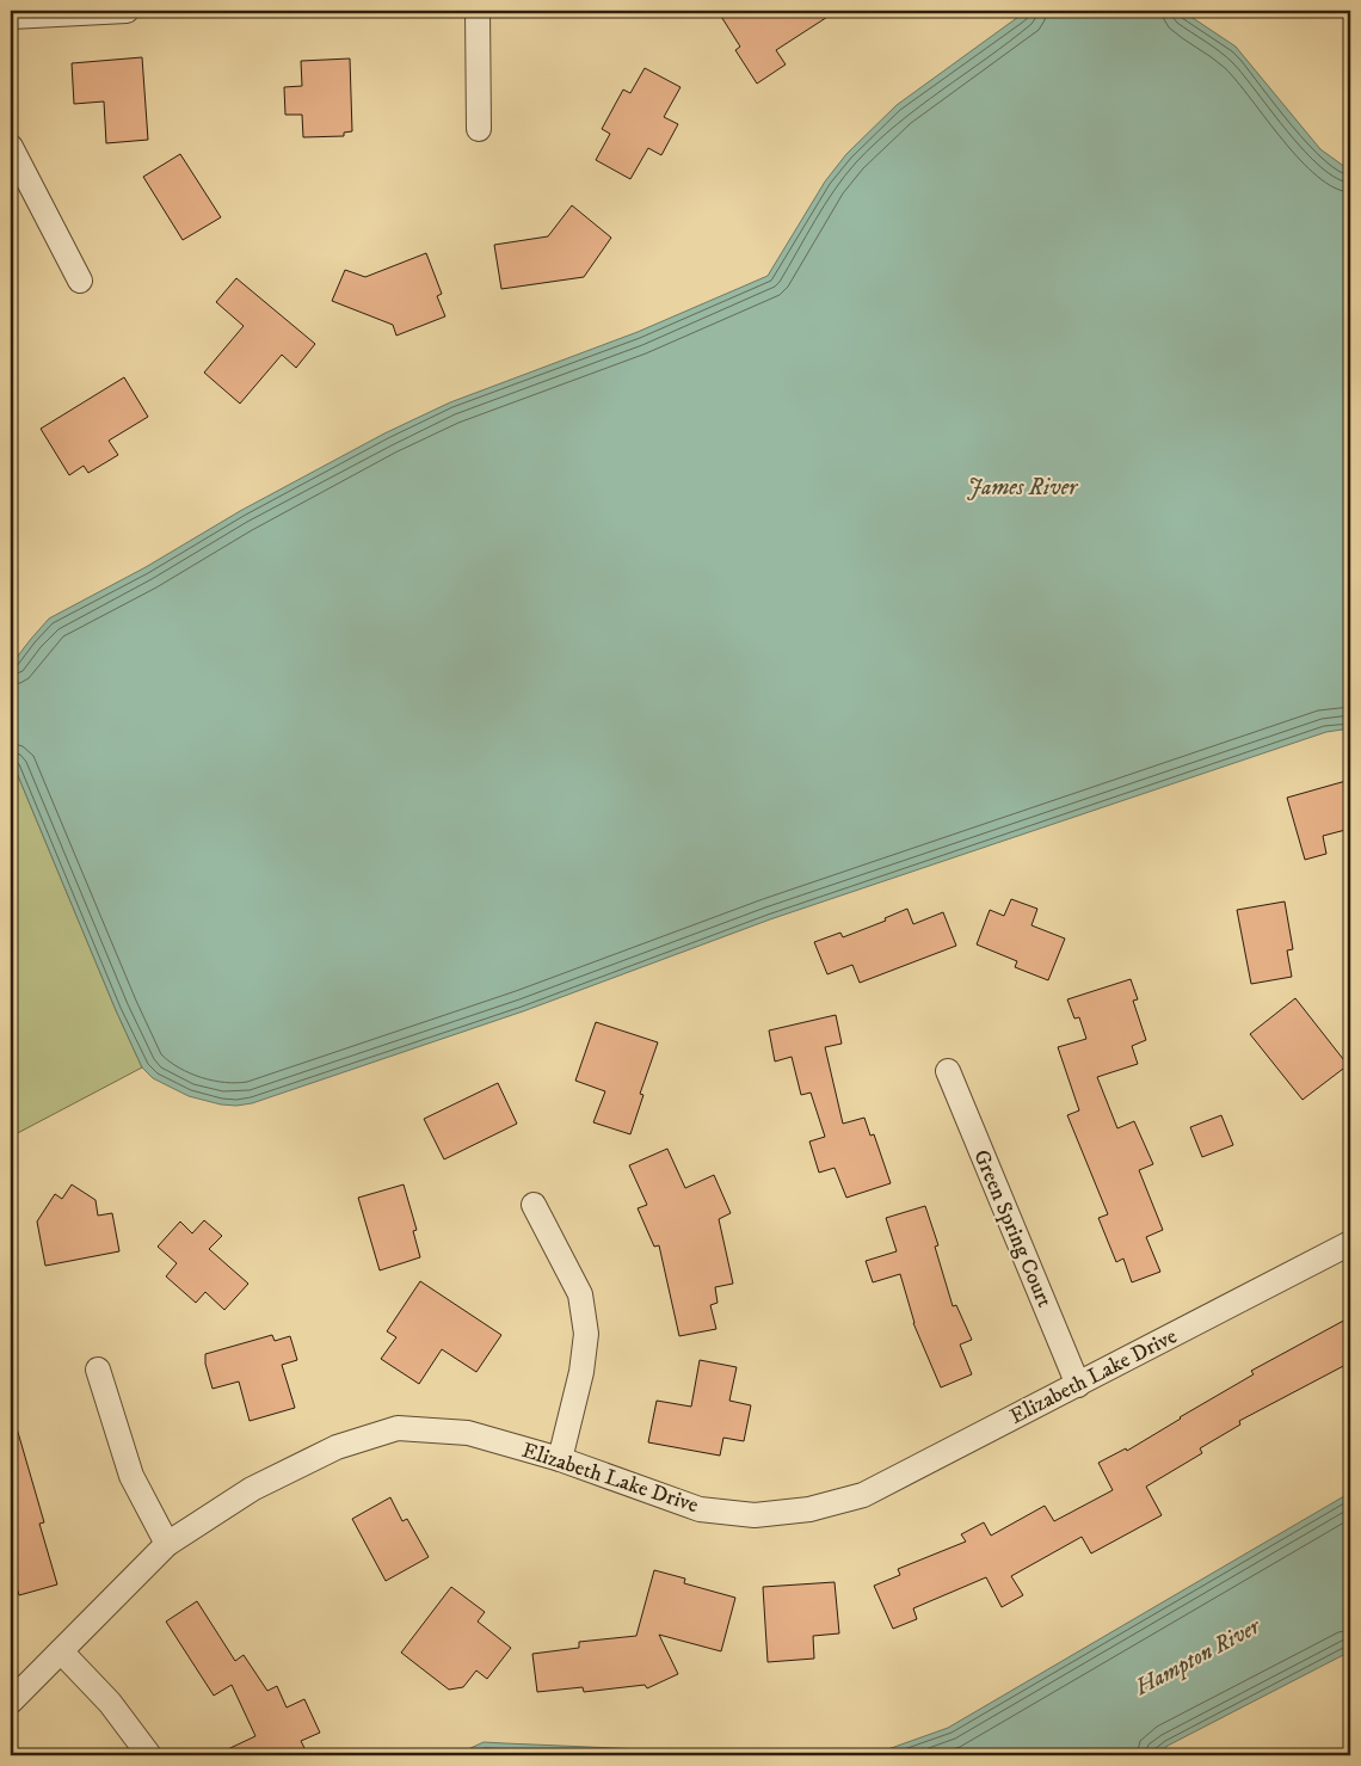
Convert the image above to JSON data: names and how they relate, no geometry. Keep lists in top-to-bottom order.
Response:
{
  "streets": {
    "street": ["Green Spring Court", "Elizabeth Lake Drive"]
  },
  "crossings": [
    ["Green Spring Court", "Elizabeth Lake Drive"]
  ],
  "water": ["James River", "Hampton River"]
}
